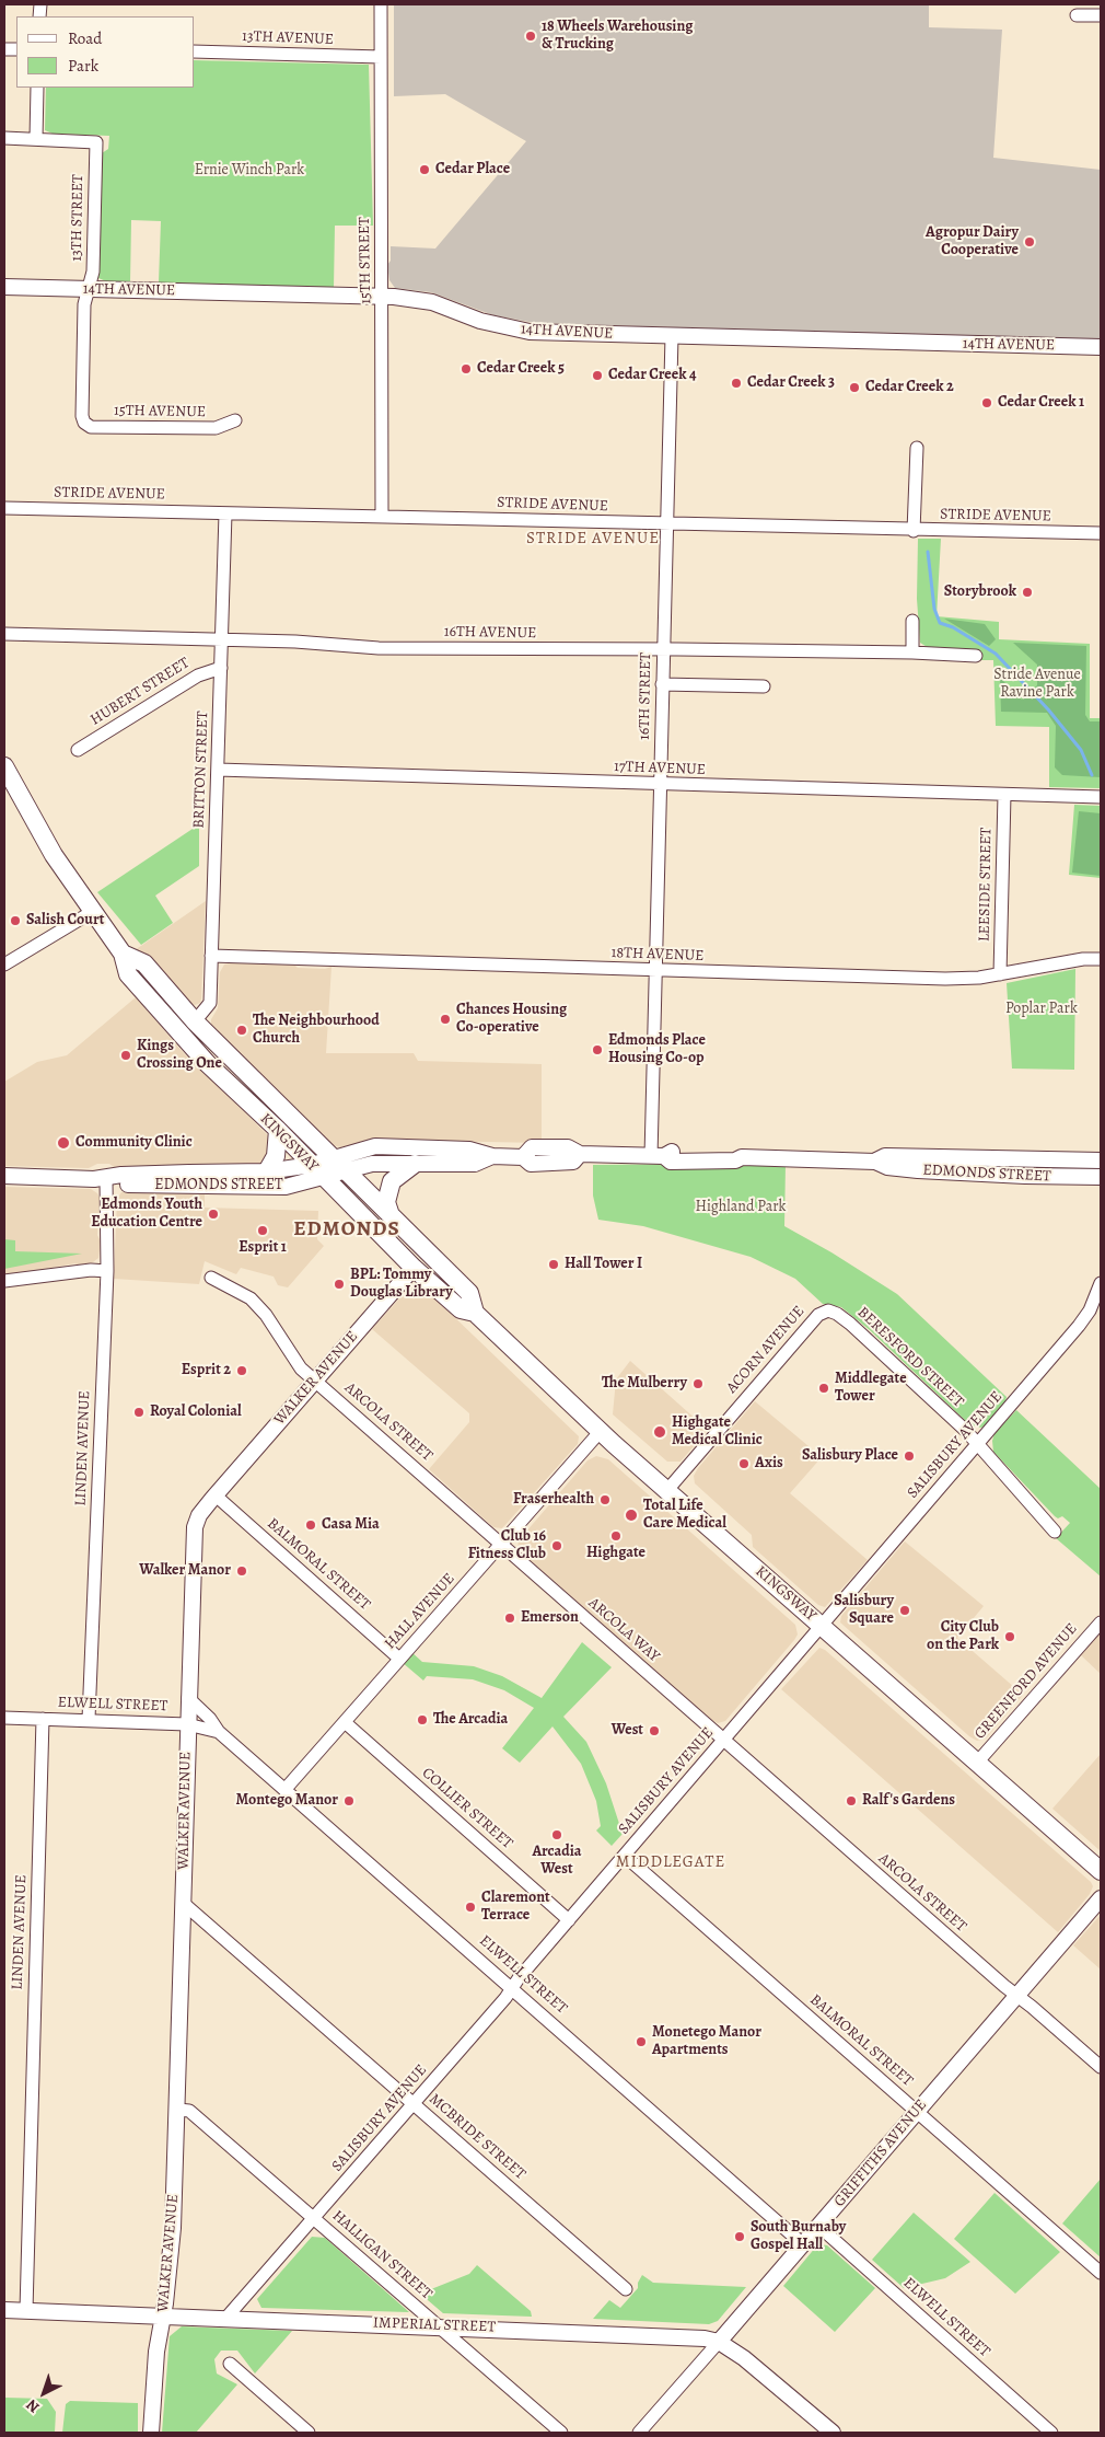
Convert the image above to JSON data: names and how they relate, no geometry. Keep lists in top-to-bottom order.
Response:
{
  "streets": {
    "main road": ["KINGSWAY"],
    "street": [
      "13TH AVENUE",
      "13TH STREET",
      "15TH STREET",
      "14TH AVENUE",
      "15TH AVENUE",
      "STRIDE AVENUE",
      "16TH AVENUE",
      "HUBERT STREET",
      "16TH STREET",
      "17TH AVENUE",
      "BRITTON STREET",
      "LEESIDE STREET",
      "18TH AVENUE",
      "EDMONDS STREET",
      "ACORN AVENUE",
      "BERESFORD STREET",
      "WALKER AVENUE",
      "ARCOLA STREET",
      "SALISBURY AVENUE",
      "LINDEN AVENUE",
      "BALMORAL STREET",
      "HALL AVENUE",
      "ARCOLA WAY",
      "GREENFORD AVENUE",
      "ELWELL STREET",
      "COLLIER STREET",
      "MCBRIDE STREET",
      "GRIFFITHS AVENUE",
      "HALLIGAN STREET",
      "IMPERIAL STREET"
    ]
  },
  "crossings": [
    ["13TH AVENUE", "15TH STREET"],
    ["13TH STREET", "14TH AVENUE"],
    ["13TH STREET", "15TH AVENUE"],
    ["15TH STREET", "14TH AVENUE"],
    ["15TH STREET", "STRIDE AVENUE"],
    ["14TH AVENUE", "16TH STREET"],
    ["STRIDE AVENUE", "16TH STREET"],
    ["STRIDE AVENUE", "BRITTON STREET"],
    ["16TH AVENUE", "16TH STREET"],
    ["16TH AVENUE", "BRITTON STREET"],
    ["HUBERT STREET", "BRITTON STREET"],
    ["16TH STREET", "17TH AVENUE"],
    ["16TH STREET", "18TH AVENUE"],
    ["16TH STREET", "EDMONDS STREET"],
    ["17TH AVENUE", "BRITTON STREET"],
    ["17TH AVENUE", "LEESIDE STREET"],
    ["BRITTON STREET", "18TH AVENUE"],
    ["BRITTON STREET", "KINGSWAY"],
    ["LEESIDE STREET", "18TH AVENUE"],
    ["KINGSWAY", "EDMONDS STREET"],
    ["KINGSWAY", "ACORN AVENUE"],
    ["KINGSWAY", "WALKER AVENUE"],
    ["KINGSWAY", "SALISBURY AVENUE"],
    ["KINGSWAY", "HALL AVENUE"],
    ["KINGSWAY", "GREENFORD AVENUE"],
    ["EDMONDS STREET", "LINDEN AVENUE"],
    ["ACORN AVENUE", "BERESFORD STREET"],
    ["BERESFORD STREET", "SALISBURY AVENUE"],
    ["WALKER AVENUE", "ARCOLA STREET"],
    ["WALKER AVENUE", "BALMORAL STREET"],
    ["WALKER AVENUE", "ELWELL STREET"],
    ["WALKER AVENUE", "MCBRIDE STREET"],
    ["WALKER AVENUE", "HALLIGAN STREET"],
    ["WALKER AVENUE", "IMPERIAL STREET"],
    ["ARCOLA STREET", "SALISBURY AVENUE"],
    ["ARCOLA STREET", "HALL AVENUE"],
    ["ARCOLA STREET", "ARCOLA WAY"],
    ["ARCOLA STREET", "GRIFFITHS AVENUE"],
    ["SALISBURY AVENUE", "BALMORAL STREET"],
    ["SALISBURY AVENUE", "ARCOLA WAY"],
    ["SALISBURY AVENUE", "ELWELL STREET"],
    ["SALISBURY AVENUE", "COLLIER STREET"],
    ["SALISBURY AVENUE", "MCBRIDE STREET"],
    ["SALISBURY AVENUE", "HALLIGAN STREET"],
    ["SALISBURY AVENUE", "IMPERIAL STREET"],
    ["LINDEN AVENUE", "ELWELL STREET"],
    ["LINDEN AVENUE", "IMPERIAL STREET"],
    ["BALMORAL STREET", "HALL AVENUE"],
    ["BALMORAL STREET", "GRIFFITHS AVENUE"],
    ["HALL AVENUE", "ARCOLA WAY"],
    ["HALL AVENUE", "ELWELL STREET"],
    ["HALL AVENUE", "COLLIER STREET"],
    ["ELWELL STREET", "GRIFFITHS AVENUE"],
    ["GRIFFITHS AVENUE", "IMPERIAL STREET"],
    ["HALLIGAN STREET", "IMPERIAL STREET"]
  ],
  "districts": ["STRIDE AVENUE", "EDMONDS", "MIDDLEGATE"],
  "parks": [
    "Ernie Winch Park",
    "Stride Avenue Ravine Park",
    "Poplar Park",
    "Highland Park"
  ],
  "places": [
    "18 Wheels Warehousing & Trucking",
    "Cedar Place",
    "Agropur Dairy Cooperative",
    "Cedar Creek 5",
    "Cedar Creek 4",
    "Cedar Creek 3",
    "Cedar Creek 2",
    "Cedar Creek 1",
    "Storybrook",
    "Salish Court",
    "Chances Housing Co-operative",
    "The Neighbourhood Church",
    "Edmonds Place Housing Co-op",
    "Kings Crossing One",
    "Community Clinic",
    "Edmonds Youth Education Centre",
    "Esprit 1",
    "Hall Tower I",
    "BPL: Tommy Douglas Library",
    "Esprit 2",
    "The Mulberry",
    "Middlegate Tower",
    "Royal Colonial",
    "Highgate Medical Clinic",
    "Salisbury Place",
    "Axis",
    "Fraserhealth",
    "Total Life Care Medical",
    "Casa Mia",
    "Highgate",
    "Club 16 Fitness Club",
    "Walker Manor",
    "Salisbury Square",
    "Emerson",
    "City Club on the Park",
    "The Arcadia",
    "West",
    "Montego Manor",
    "Ralf's Gardens",
    "Arcadia West",
    "Claremont Terrace",
    "Monetego Manor Apartments",
    "South Burnaby Gospel Hall"
  ],
  "legend": ["Road", "Park"],
  "north": "bottom left"
}
